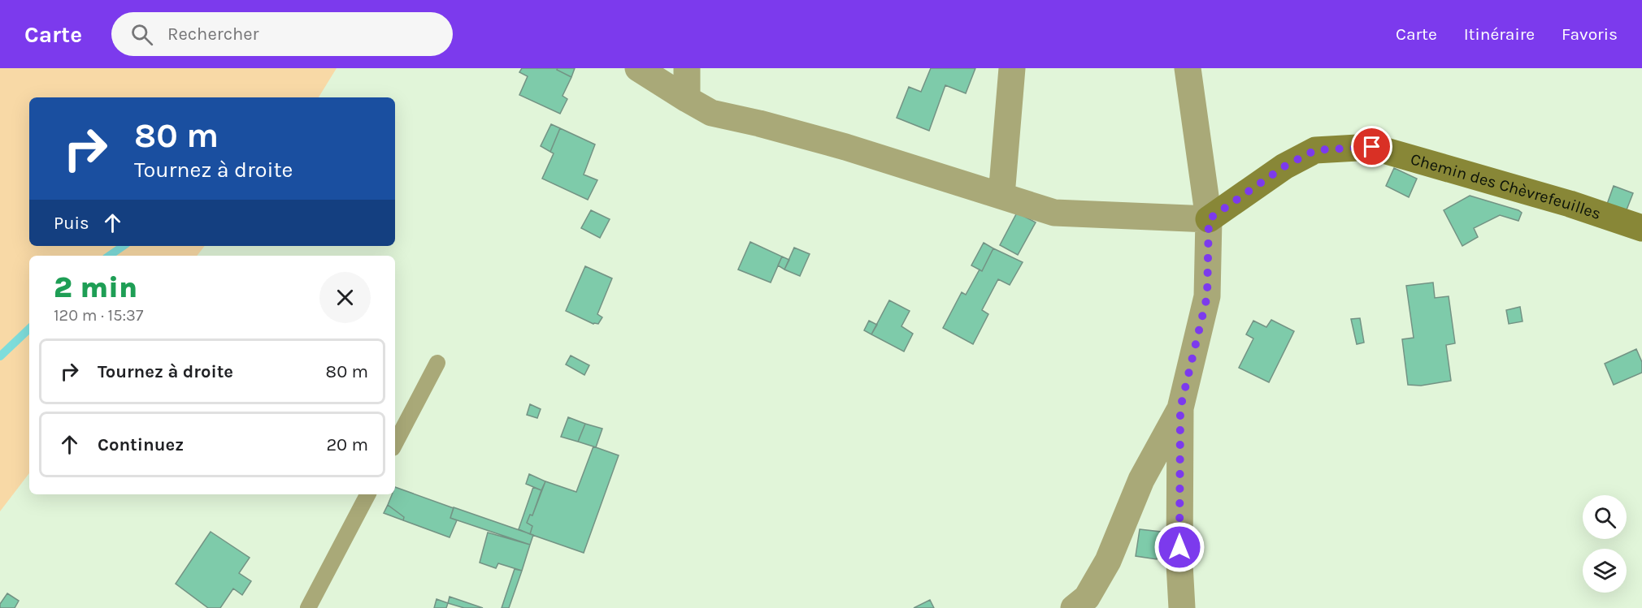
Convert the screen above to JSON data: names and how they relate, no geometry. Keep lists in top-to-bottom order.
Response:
{
  "streets": {
    "street": ["Chemin des Chèvrefeuilles"]
  },
  "page": {
    "header": "Carte",
    "search": "Rechercher",
    "nav": ["Carte", "Itinéraire", "Favoris"],
    "turn": ["80 m", "Tournez à droite"],
    "then": "Puis",
    "heading": ["2 min", "120 m · 15:37"],
    "list": [
      {
        "name": "Tournez à droite",
        "value": "80 m"
      },
      {
        "name": "Continuez",
        "value": "20 m"
      }
    ]
  }
}
